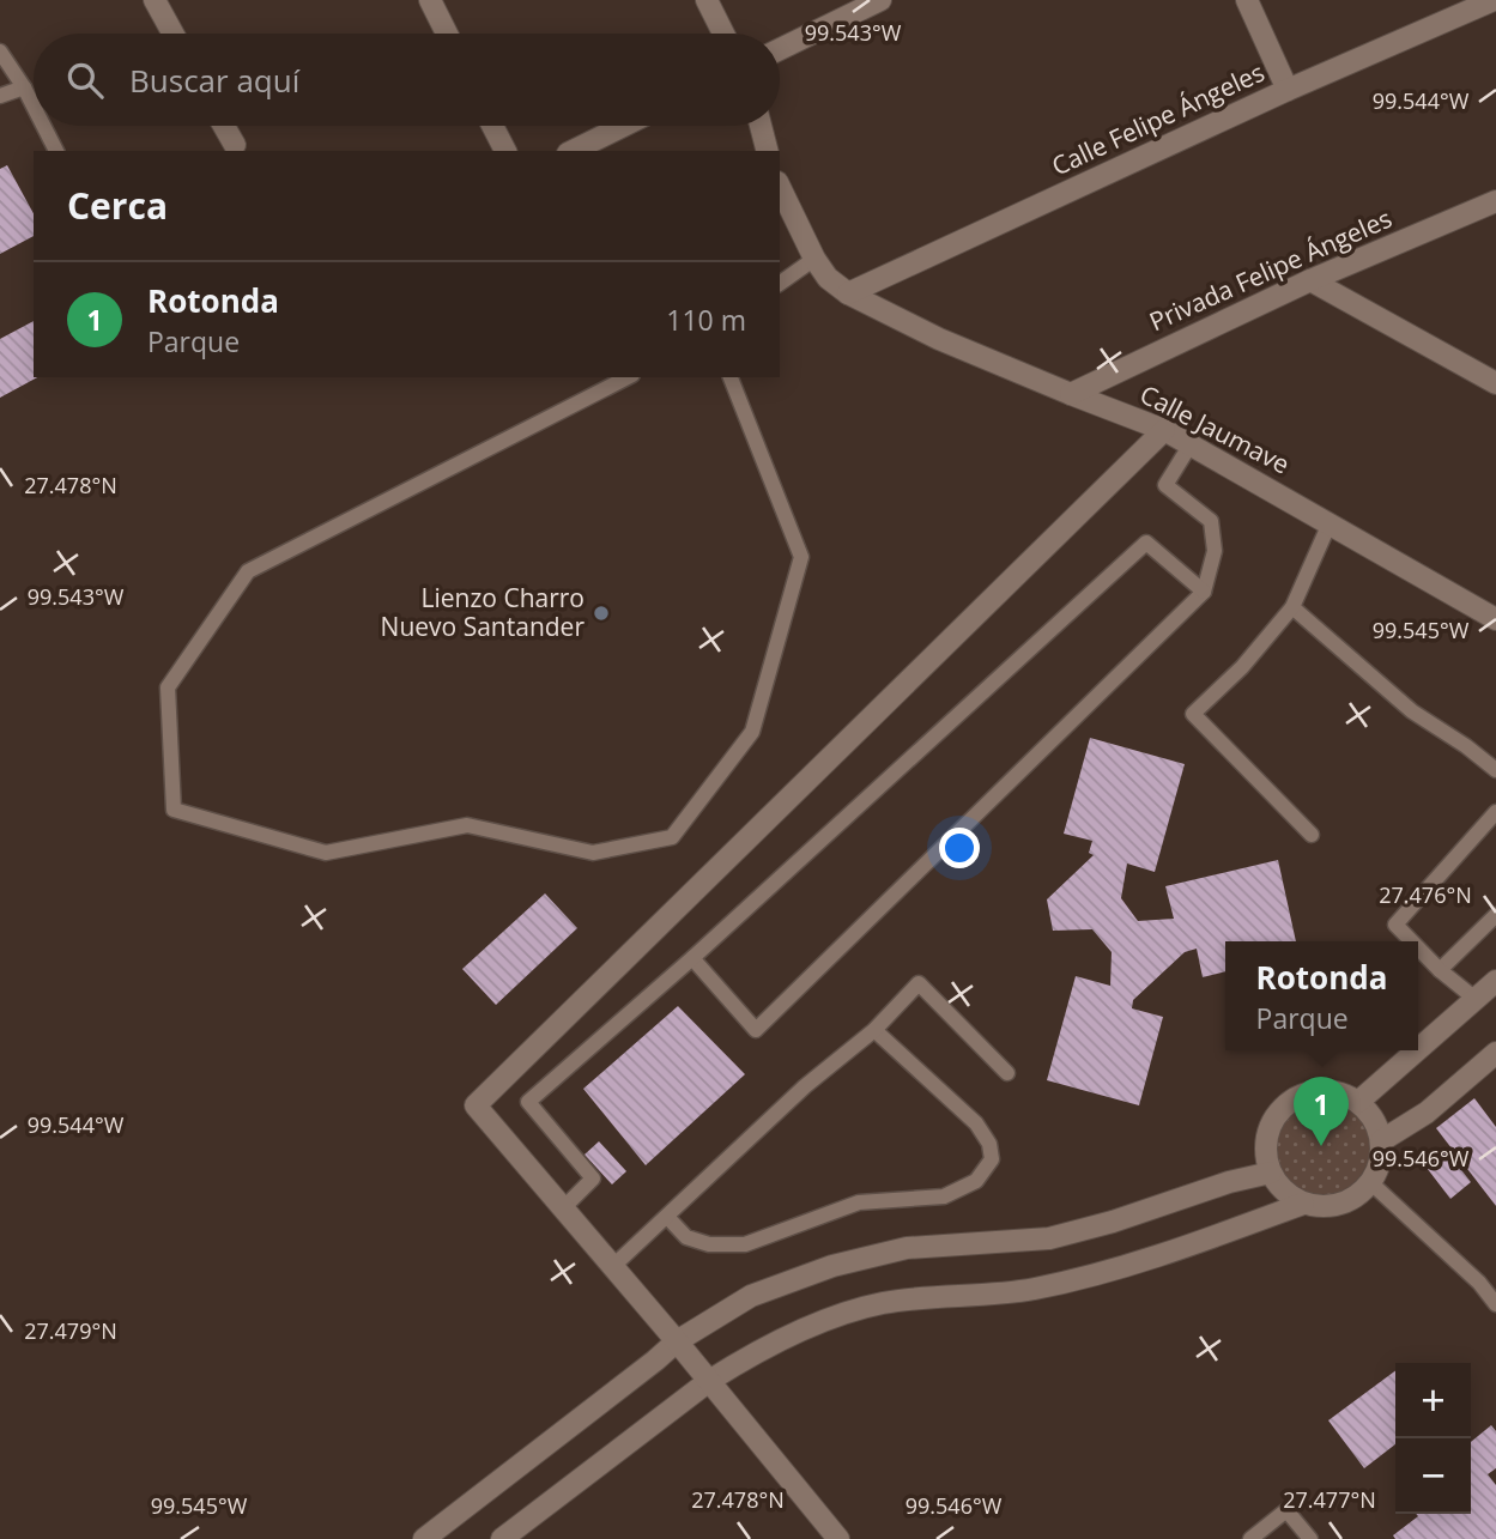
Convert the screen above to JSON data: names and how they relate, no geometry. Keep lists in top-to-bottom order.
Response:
{
  "streets": {
    "street": ["Calle Felipe Ángeles", "Privada Felipe Ángeles", "Calle Jaumave"]
  },
  "crossings": [
    ["Calle Felipe Ángeles", "Calle Jaumave"],
    ["Privada Felipe Ángeles", "Calle Jaumave"]
  ],
  "places": ["Lienzo Charro Nuevo Santander"],
  "page": {
    "search": "Buscar aquí",
    "heading": "Cerca",
    "list": [
      {
        "mark": "1",
        "name": "Rotonda",
        "note": "Parque",
        "value": "110 m"
      }
    ],
    "popup": ["Rotonda", "Parque"],
    "pins": "1",
    "map_buttons": ["+", "−"]
  },
  "coordinates": [
    "99.543°W",
    "99.544°W",
    "27.478°N",
    "99.545°W",
    "27.476°N",
    "99.546°W",
    "27.479°N",
    "27.477°N"
  ]
}
